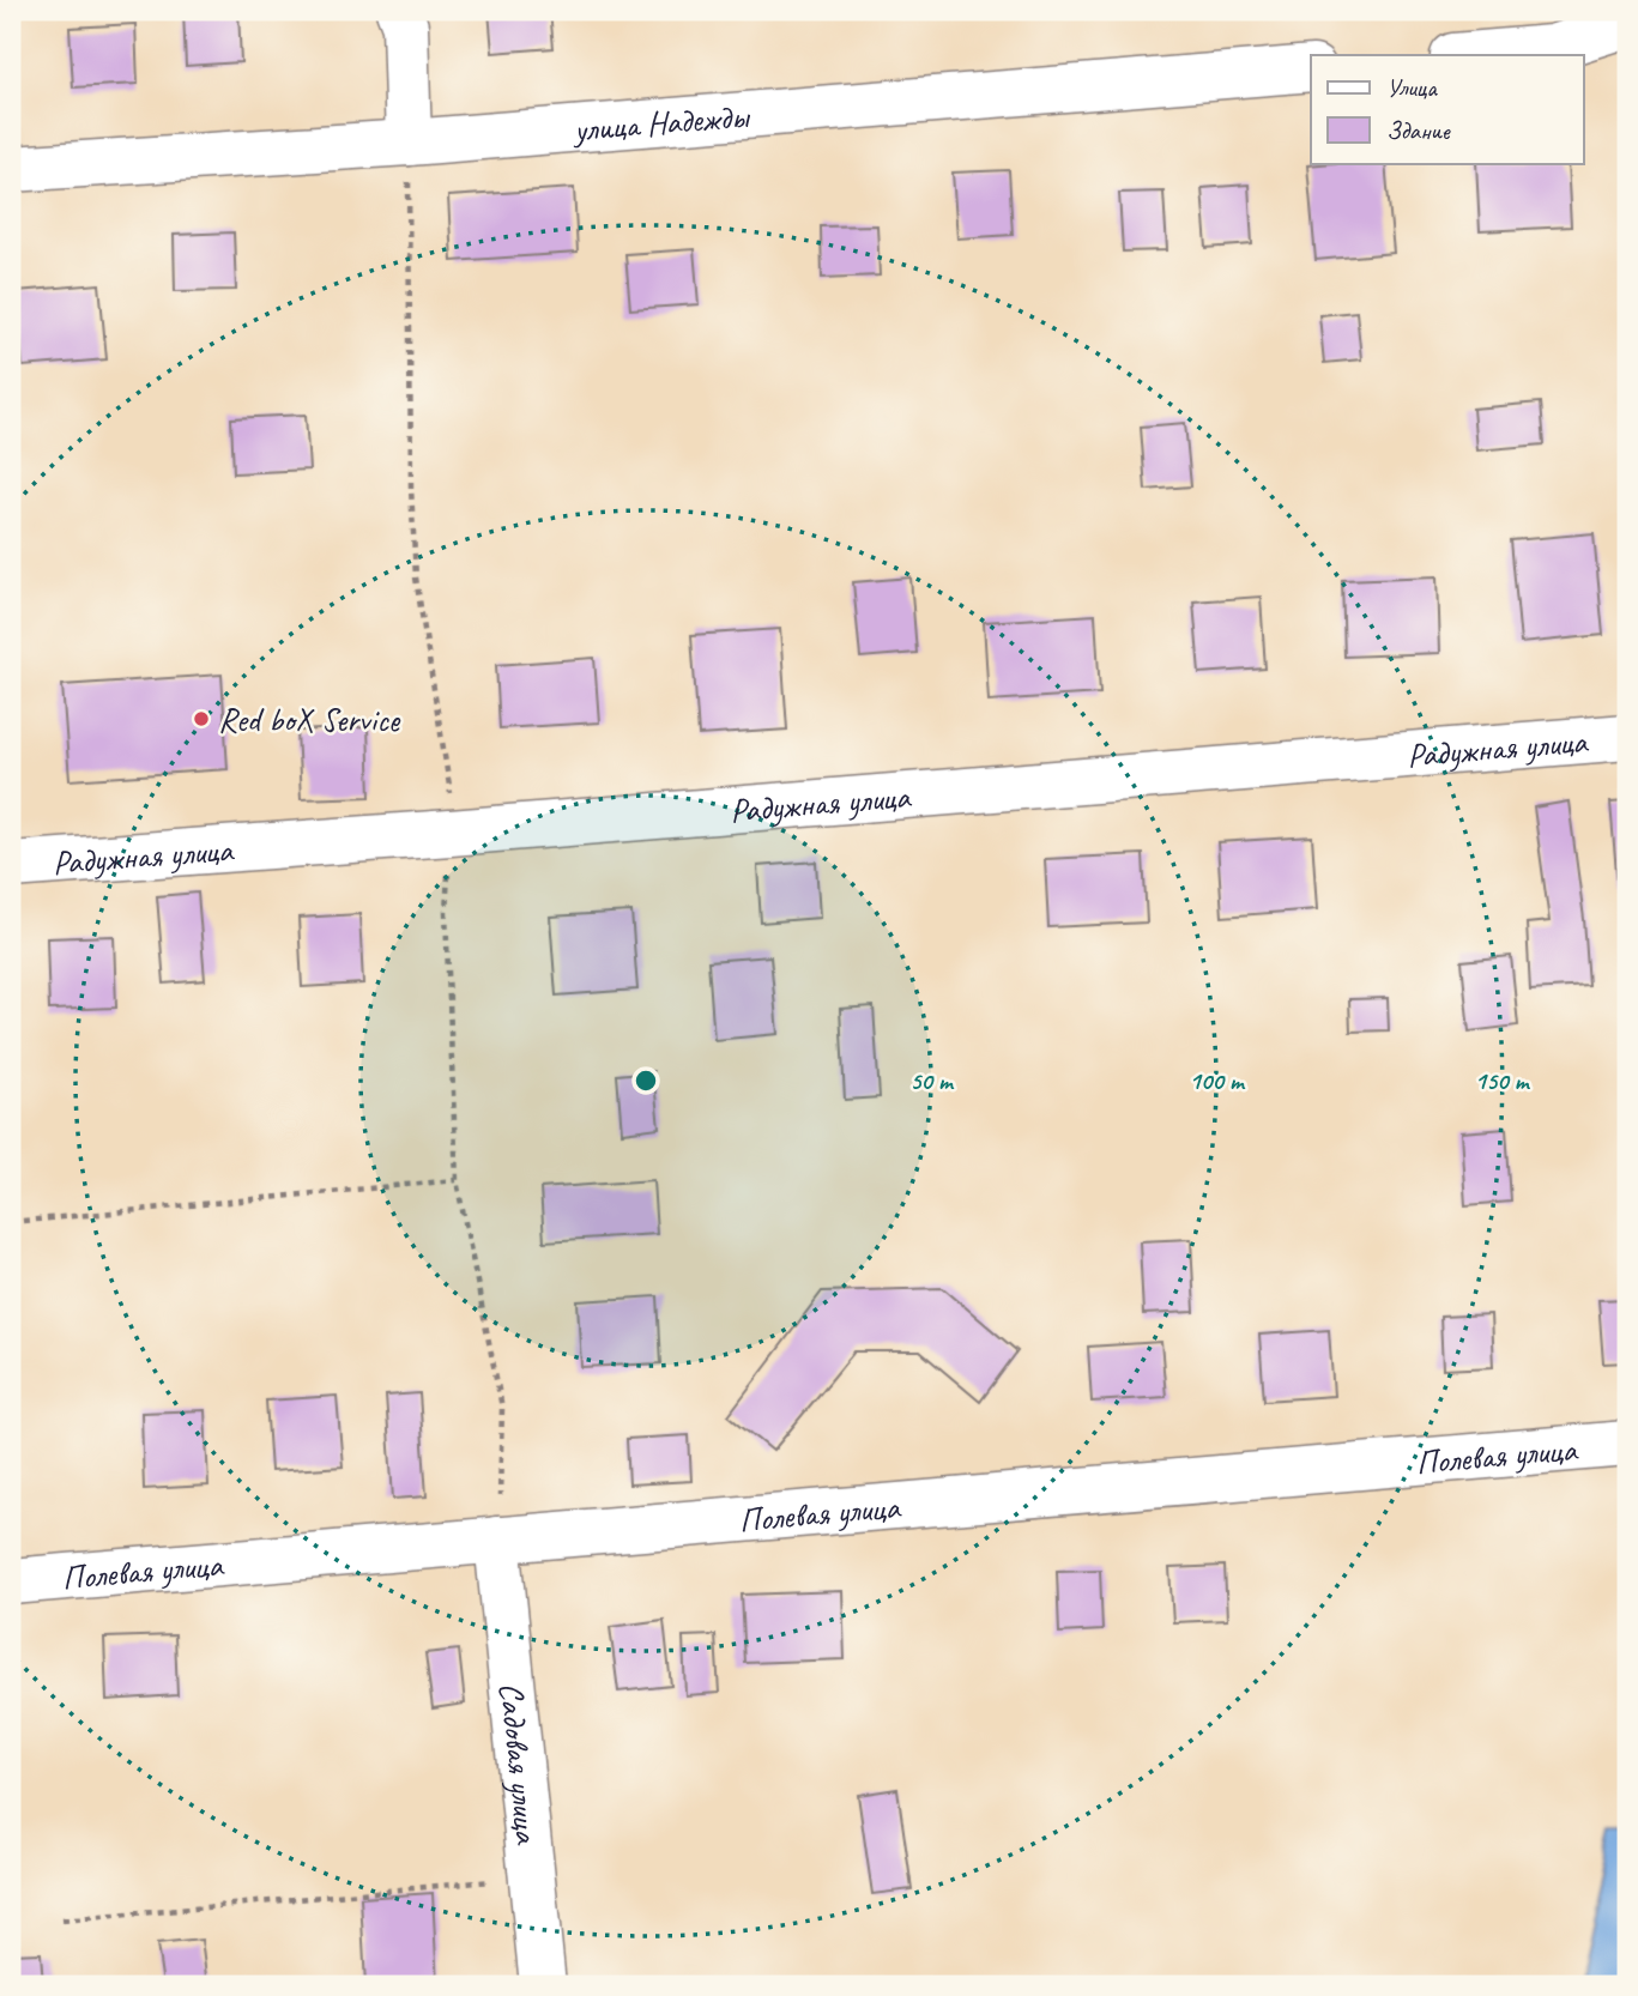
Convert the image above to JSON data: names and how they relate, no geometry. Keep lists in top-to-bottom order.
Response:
{
  "streets": {
    "street": [
      "улица Надежды",
      "Радужная улица",
      "Полевая улица",
      "Садовая улица"
    ]
  },
  "crossings": [
    ["Полевая улица", "Садовая улица"]
  ],
  "places": ["Red boX Service"],
  "legend": ["Улица", "Здание"],
  "rings": ["50 m", "100 m", "150 m"]
}
